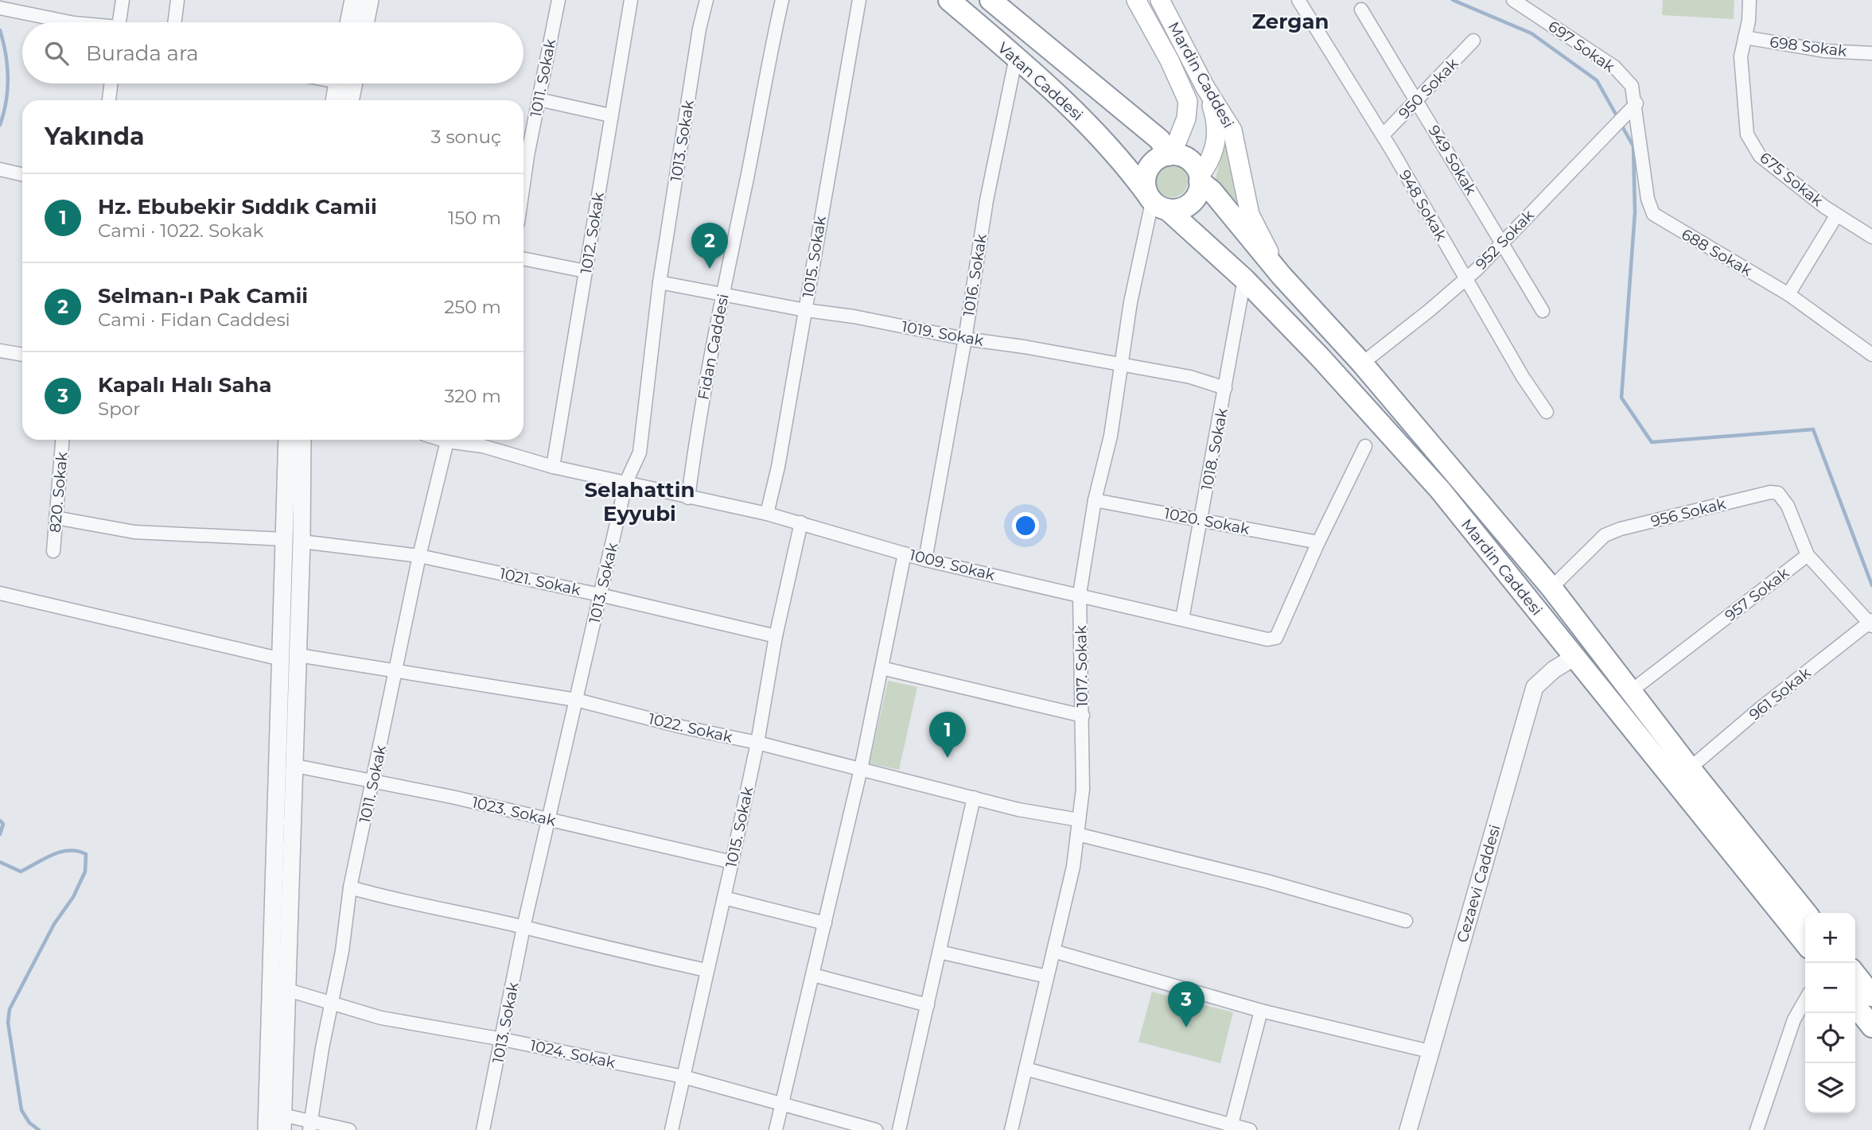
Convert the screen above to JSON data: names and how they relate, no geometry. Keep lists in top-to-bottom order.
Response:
{
  "streets": {
    "highway": ["Mardin Caddesi", "Vatan Caddesi"],
    "street": [
      "697 Sokak",
      "698 Sokak",
      "1011. Sokak",
      "950 Sokak",
      "1013. Sokak",
      "949 Sokak",
      "675 Sokak",
      "948 Sokak",
      "1012. Sokak",
      "952 Sokak",
      "688 Sokak",
      "1015. Sokak",
      "1016. Sokak",
      "1019. Sokak",
      "Fidan Caddesi",
      "1018. Sokak",
      "820. Sokak",
      "956 Sokak",
      "1020. Sokak",
      "1009. Sokak",
      "1021. Sokak",
      "957 Sokak",
      "1017. Sokak",
      "961 Sokak",
      "1022. Sokak",
      "1023. Sokak",
      "Cezaevi Caddesi",
      "1024. Sokak"
    ]
  },
  "crossings": [
    ["697 Sokak", "952 Sokak"],
    ["697 Sokak", "688 Sokak"],
    ["698 Sokak", "675 Sokak"],
    ["Mardin Caddesi", "Vatan Caddesi"],
    ["Mardin Caddesi", "952 Sokak"],
    ["Mardin Caddesi", "1018. Sokak"],
    ["Mardin Caddesi", "956 Sokak"],
    ["Mardin Caddesi", "957 Sokak"],
    ["Mardin Caddesi", "1017. Sokak"],
    ["Mardin Caddesi", "961 Sokak"],
    ["Mardin Caddesi", "Cezaevi Caddesi"],
    ["1011. Sokak", "1009. Sokak"],
    ["1011. Sokak", "1021. Sokak"],
    ["1011. Sokak", "1022. Sokak"],
    ["1011. Sokak", "1023. Sokak"],
    ["1011. Sokak", "1024. Sokak"],
    ["Vatan Caddesi", "1016. Sokak"],
    ["Vatan Caddesi", "1017. Sokak"],
    ["950 Sokak", "949 Sokak"],
    ["950 Sokak", "948 Sokak"],
    ["1013. Sokak", "1019. Sokak"],
    ["1013. Sokak", "1009. Sokak"],
    ["1013. Sokak", "1021. Sokak"],
    ["1013. Sokak", "1022. Sokak"],
    ["1013. Sokak", "1023. Sokak"],
    ["1013. Sokak", "1024. Sokak"],
    ["949 Sokak", "952 Sokak"],
    ["948 Sokak", "952 Sokak"],
    ["1012. Sokak", "1009. Sokak"],
    ["952 Sokak", "688 Sokak"],
    ["1015. Sokak", "1019. Sokak"],
    ["1015. Sokak", "1009. Sokak"],
    ["1015. Sokak", "1021. Sokak"],
    ["1015. Sokak", "1022. Sokak"],
    ["1015. Sokak", "1023. Sokak"],
    ["1015. Sokak", "1024. Sokak"],
    ["1016. Sokak", "1019. Sokak"],
    ["1016. Sokak", "1009. Sokak"],
    ["1019. Sokak", "Fidan Caddesi"],
    ["1019. Sokak", "1018. Sokak"],
    ["1019. Sokak", "1017. Sokak"],
    ["Fidan Caddesi", "1009. Sokak"],
    ["1018. Sokak", "1020. Sokak"],
    ["1018. Sokak", "1009. Sokak"],
    ["956 Sokak", "957 Sokak"],
    ["1020. Sokak", "1009. Sokak"],
    ["1020. Sokak", "1017. Sokak"],
    ["1009. Sokak", "1017. Sokak"],
    ["1017. Sokak", "1022. Sokak"]
  ],
  "districts": ["Zergan", "Selahattin Eyyubi"],
  "page": {
    "search": "Burada ara",
    "heading": ["Yakında", "3 sonuç"],
    "list": [
      {
        "mark": "1",
        "name": "Hz. Ebubekir Sıddık Camii",
        "note": "Cami · 1022. Sokak",
        "value": "150 m"
      },
      {
        "mark": "2",
        "name": "Selman-ı Pak Camii",
        "note": "Cami · Fidan Caddesi",
        "value": "250 m"
      },
      {
        "mark": "3",
        "name": "Kapalı Halı Saha",
        "note": "Spor",
        "value": "320 m"
      }
    ],
    "pins": ["2", "1", "3"],
    "map_buttons": ["+", "−"]
  }
}
